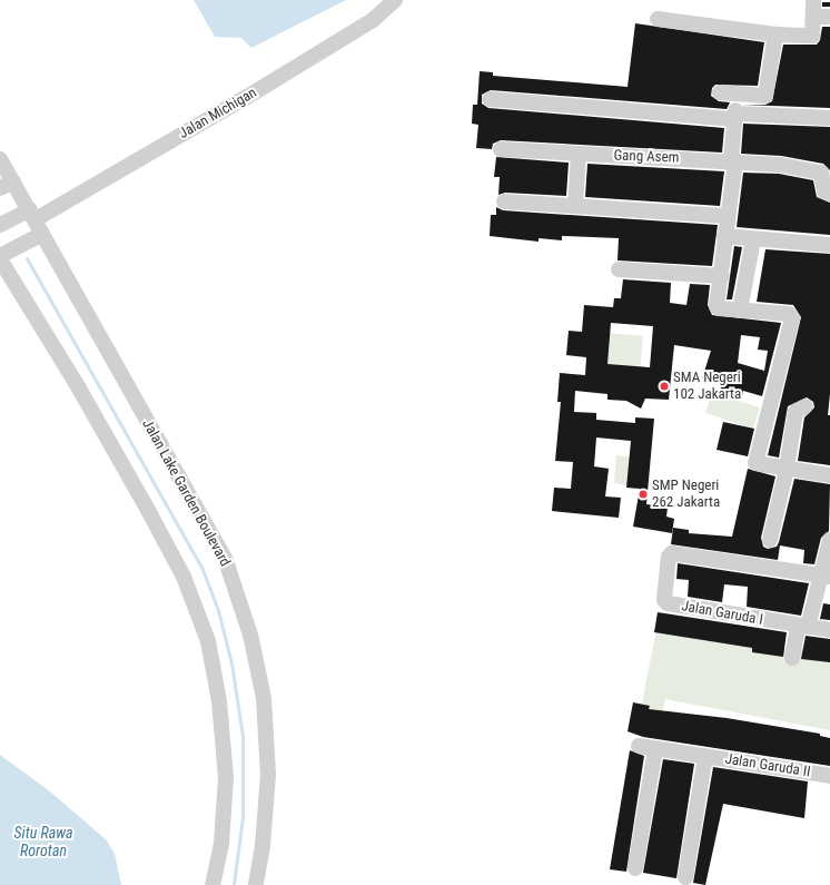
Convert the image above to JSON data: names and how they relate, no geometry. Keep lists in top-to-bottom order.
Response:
{
  "streets": {
    "street": [
      "Jalan Michigan",
      "Gang Asem",
      "Jalan Lake Garden Boulevard",
      "Jalan Garuda I",
      "Jalan Garuda II"
    ]
  },
  "crossings": [
    ["Jalan Michigan", "Jalan Lake Garden Boulevard"]
  ],
  "water": ["Situ Rawa Rorotan"],
  "places": ["SMA Negeri 102 Jakarta", "SMP Negeri 262 Jakarta"]
}
